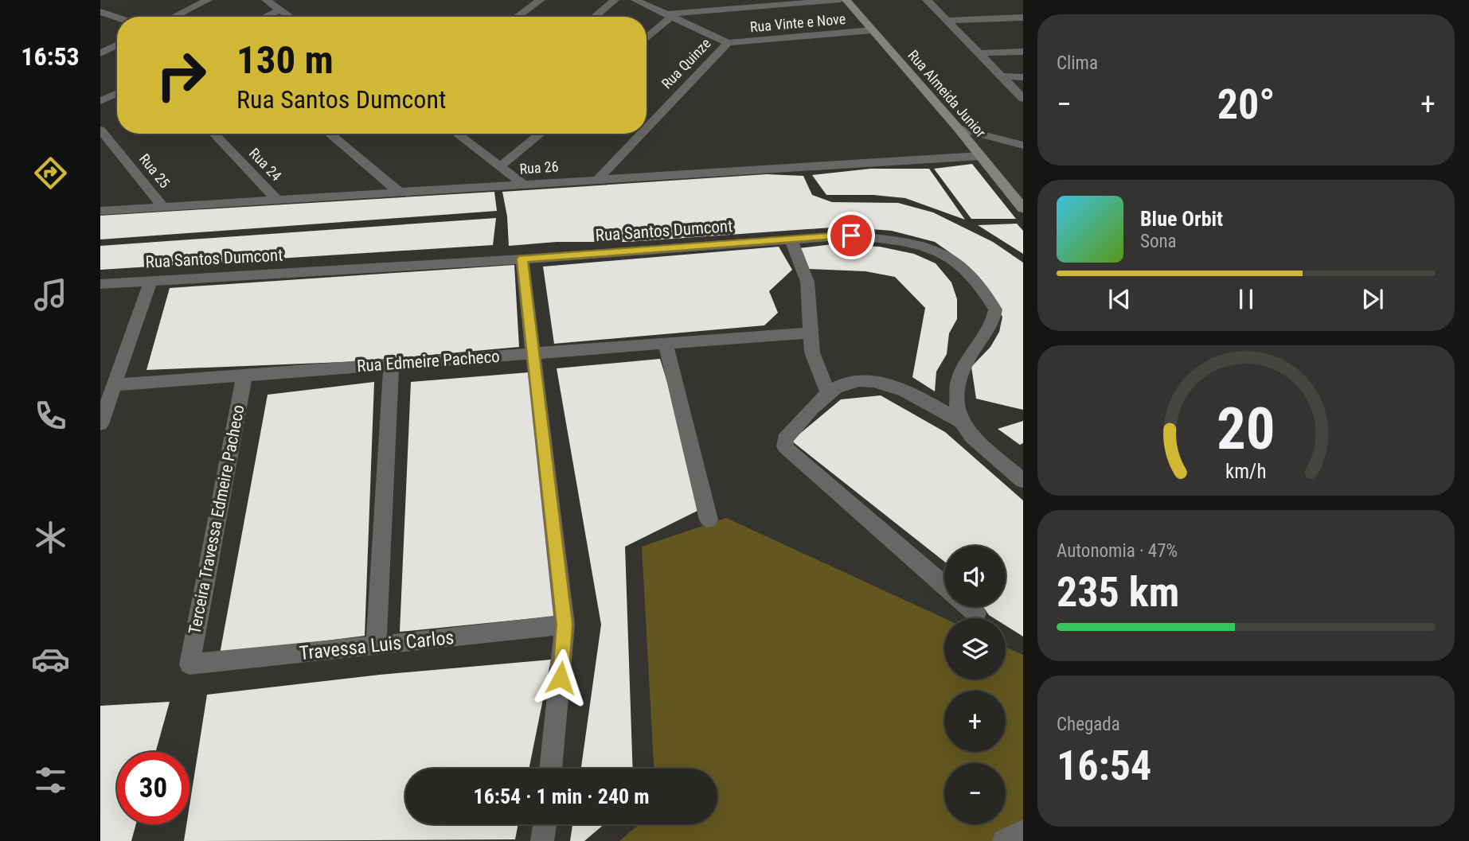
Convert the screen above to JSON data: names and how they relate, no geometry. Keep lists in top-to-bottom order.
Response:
{
  "streets": {
    "main road": ["Rua Almeida Junior"],
    "street": [
      "Rua Vinte e Nove",
      "Rua Quinze",
      "Rua 24",
      "Rua 26",
      "Rua 25",
      "Rua Santos Dumcont",
      "Rua Edmeire Pacheco",
      "Terceira Travessa Edmeire Pacheco",
      "Travessa Luis Carlos"
    ]
  },
  "crossings": [
    ["Rua Vinte e Nove", "Rua Quinze"],
    ["Rua Vinte e Nove", "Rua Almeida Junior"],
    ["Rua Quinze", "Rua 26"],
    ["Rua Almeida Junior", "Rua 26"],
    ["Rua 24", "Rua 26"],
    ["Rua 26", "Rua 25"],
    ["Rua Edmeire Pacheco", "Terceira Travessa Edmeire Pacheco"],
    ["Terceira Travessa Edmeire Pacheco", "Travessa Luis Carlos"]
  ],
  "page": {
    "tabs": "16:53",
    "tile": [
      "Clima",
      ["Autonomia · 47%", "235 km"],
      ["Chegada", "16:54"]
    ],
    "turn": ["130 m", "Rua Santos Dumcont"],
    "heat": ["−", "20°", "+"],
    "song": ["Blue Orbit", "Sona"],
    "map_buttons": ["+", "−"],
    "limit": "30",
    "trip": "16:54 · 1 min · 240 m",
    "gauge": ["20", "km/h"]
  }
}
